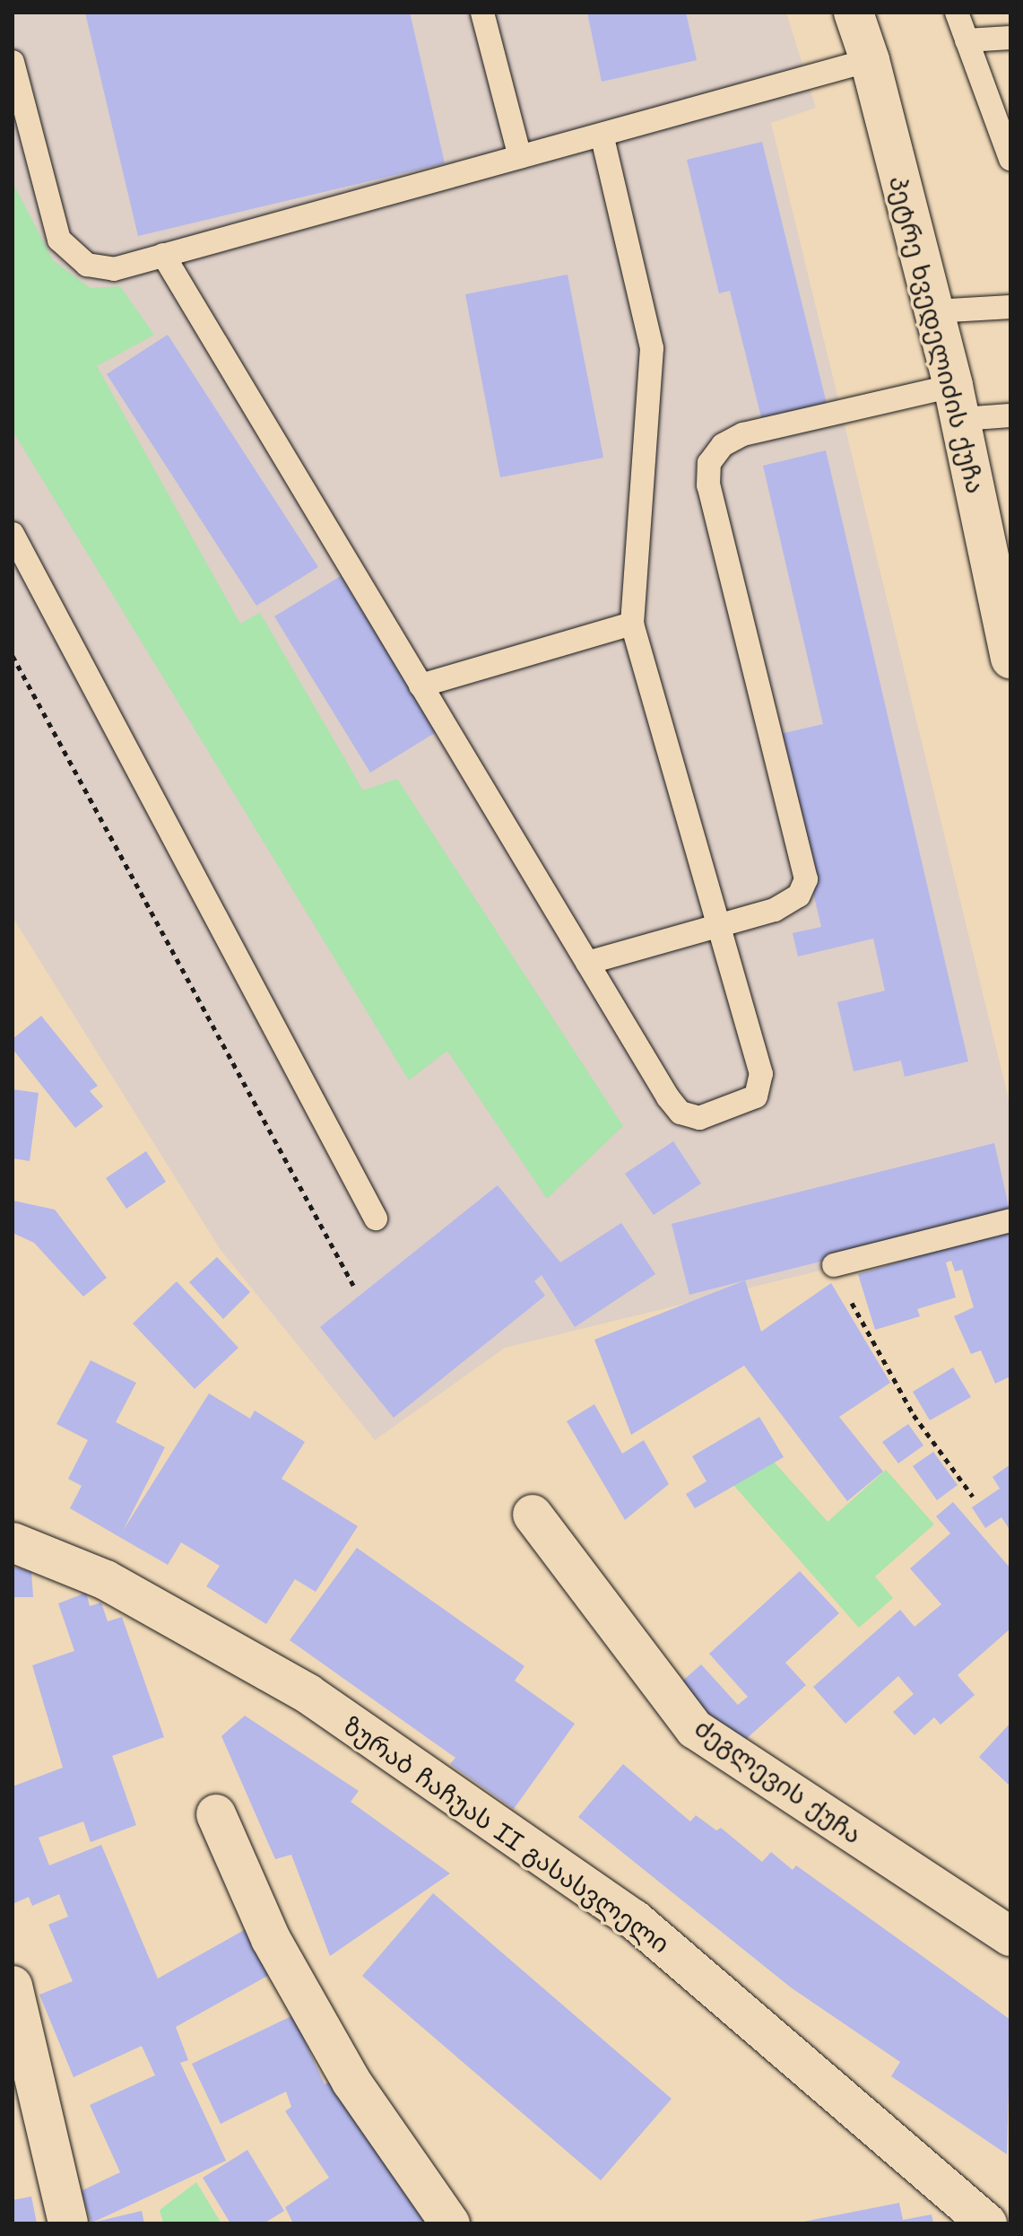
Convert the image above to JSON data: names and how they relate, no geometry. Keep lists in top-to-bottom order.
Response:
{
  "streets": {
    "street": ["პეტრე ხვედელიძის ქუჩა", "ძეგლევის ქუჩა", "ზურაბ ჩაჩუას II გასასვლელი"]
  }
}
